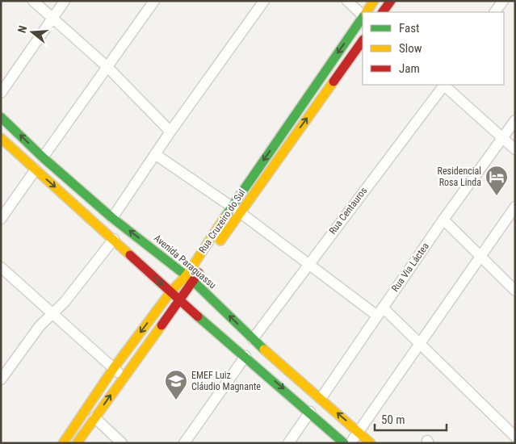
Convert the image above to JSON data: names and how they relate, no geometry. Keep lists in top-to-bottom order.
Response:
{
  "streets": {
    "street": [
      "Rua Centauros",
      "Rua Cruzeiro do Sul",
      "Avenida Paraguassu",
      "Rua Via Láctea"
    ]
  },
  "crossings": [
    ["Rua Centauros", "Avenida Paraguassu"],
    ["Rua Cruzeiro do Sul", "Avenida Paraguassu"],
    ["Avenida Paraguassu", "Rua Via Láctea"]
  ],
  "places": {
    "hotel": ["Residencial Rosa Linda"],
    "school or university": ["EMEF Luiz Cláudio Magnante"]
  },
  "legend": ["Fast", "Slow", "Jam"],
  "scale_bar": "50 m",
  "north": "left"
}
